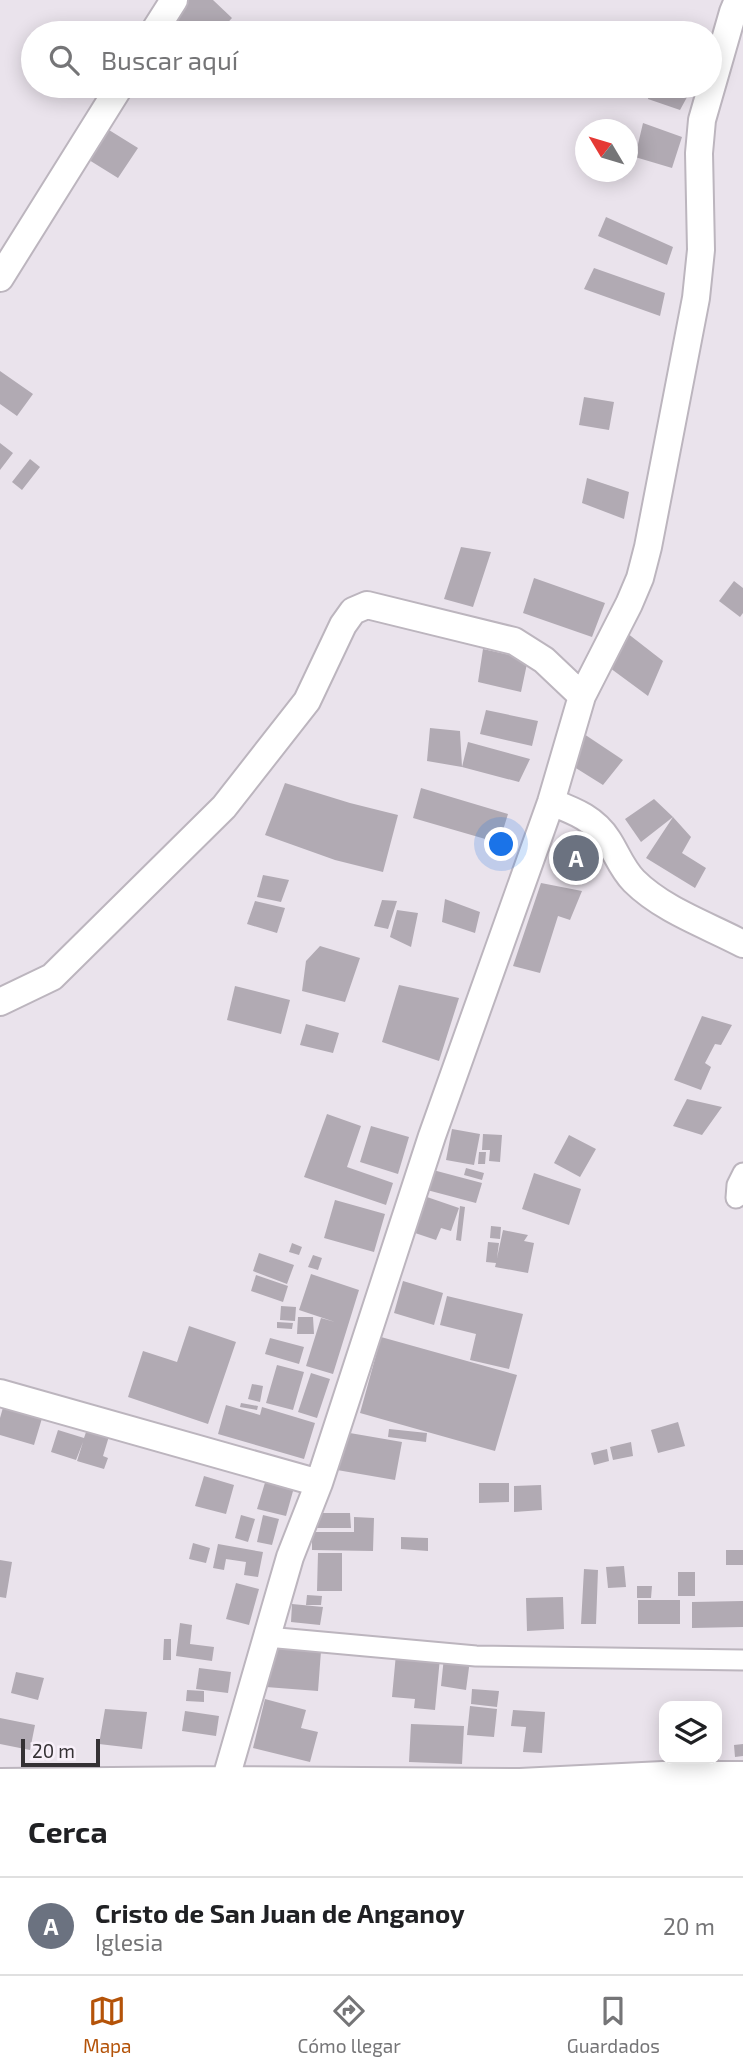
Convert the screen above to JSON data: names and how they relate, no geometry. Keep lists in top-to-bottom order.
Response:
{
  "scale_bar": "20 m",
  "north": "top left",
  "page": {
    "search": "Buscar aquí",
    "pins": "A",
    "scale": "20 m",
    "heading": "Cerca",
    "list": [
      {
        "mark": "A",
        "name": "Cristo de San Juan de Anganoy",
        "note": "Iglesia",
        "value": "20 m"
      }
    ],
    "nav": ["Mapa", "Cómo llegar", "Guardados"]
  }
}
